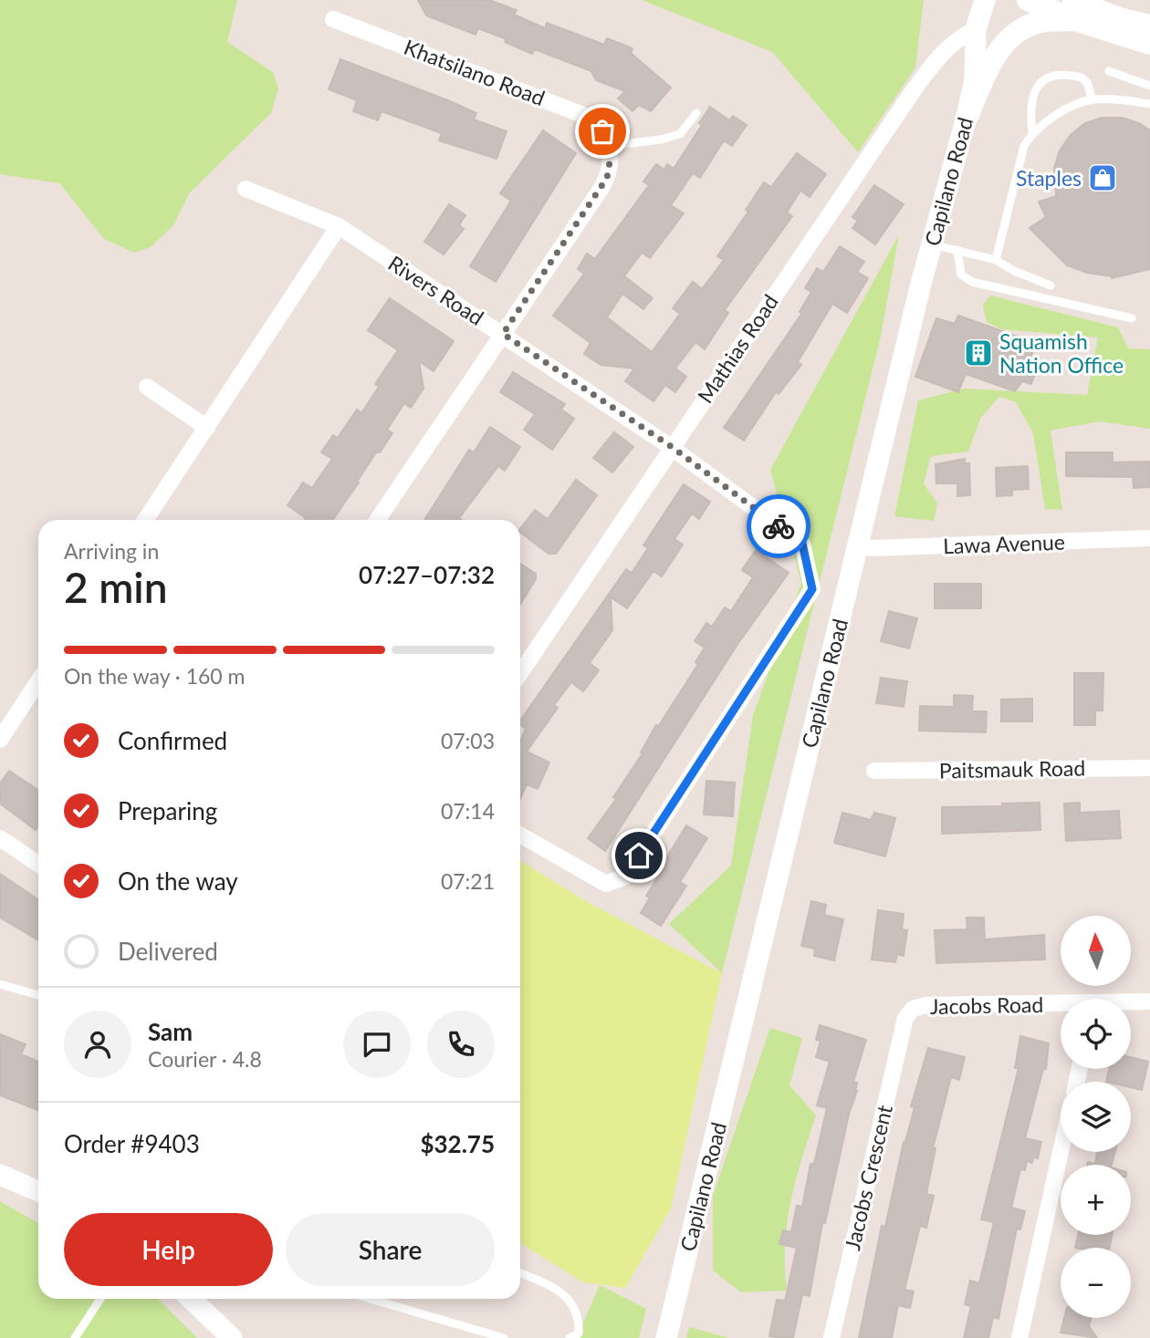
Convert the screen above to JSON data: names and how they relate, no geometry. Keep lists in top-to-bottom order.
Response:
{
  "streets": {
    "street": [
      "Khatsilano Road",
      "Capilano Road",
      "Rivers Road",
      "Mathias Road",
      "Lawa Avenue",
      "Paitsmauk Road",
      "Jacobs Road",
      "Jacobs Crescent"
    ]
  },
  "crossings": [
    ["Capilano Road", "Mathias Road"],
    ["Capilano Road", "Lawa Avenue"],
    ["Rivers Road", "Mathias Road"],
    ["Jacobs Road", "Jacobs Crescent"]
  ],
  "places": {
    "shop": ["Staples"],
    "building": ["Squamish Nation Office"]
  },
  "north": "top",
  "page": {
    "heading": ["2 min", "Arriving in", "07:27–07:32"],
    "panel": [
      "Sam",
      "Courier · 4.8",
      "Order #9403",
      "$32.75"
    ],
    "bar": "On the way · 160 m",
    "list": [
      ["Confirmed", "07:03"],
      ["Preparing", "07:14"],
      ["On the way", "07:21"],
      "Delivered"
    ],
    "map_buttons": ["+", "−"],
    "buttons": ["Help", "Share"]
  }
}
